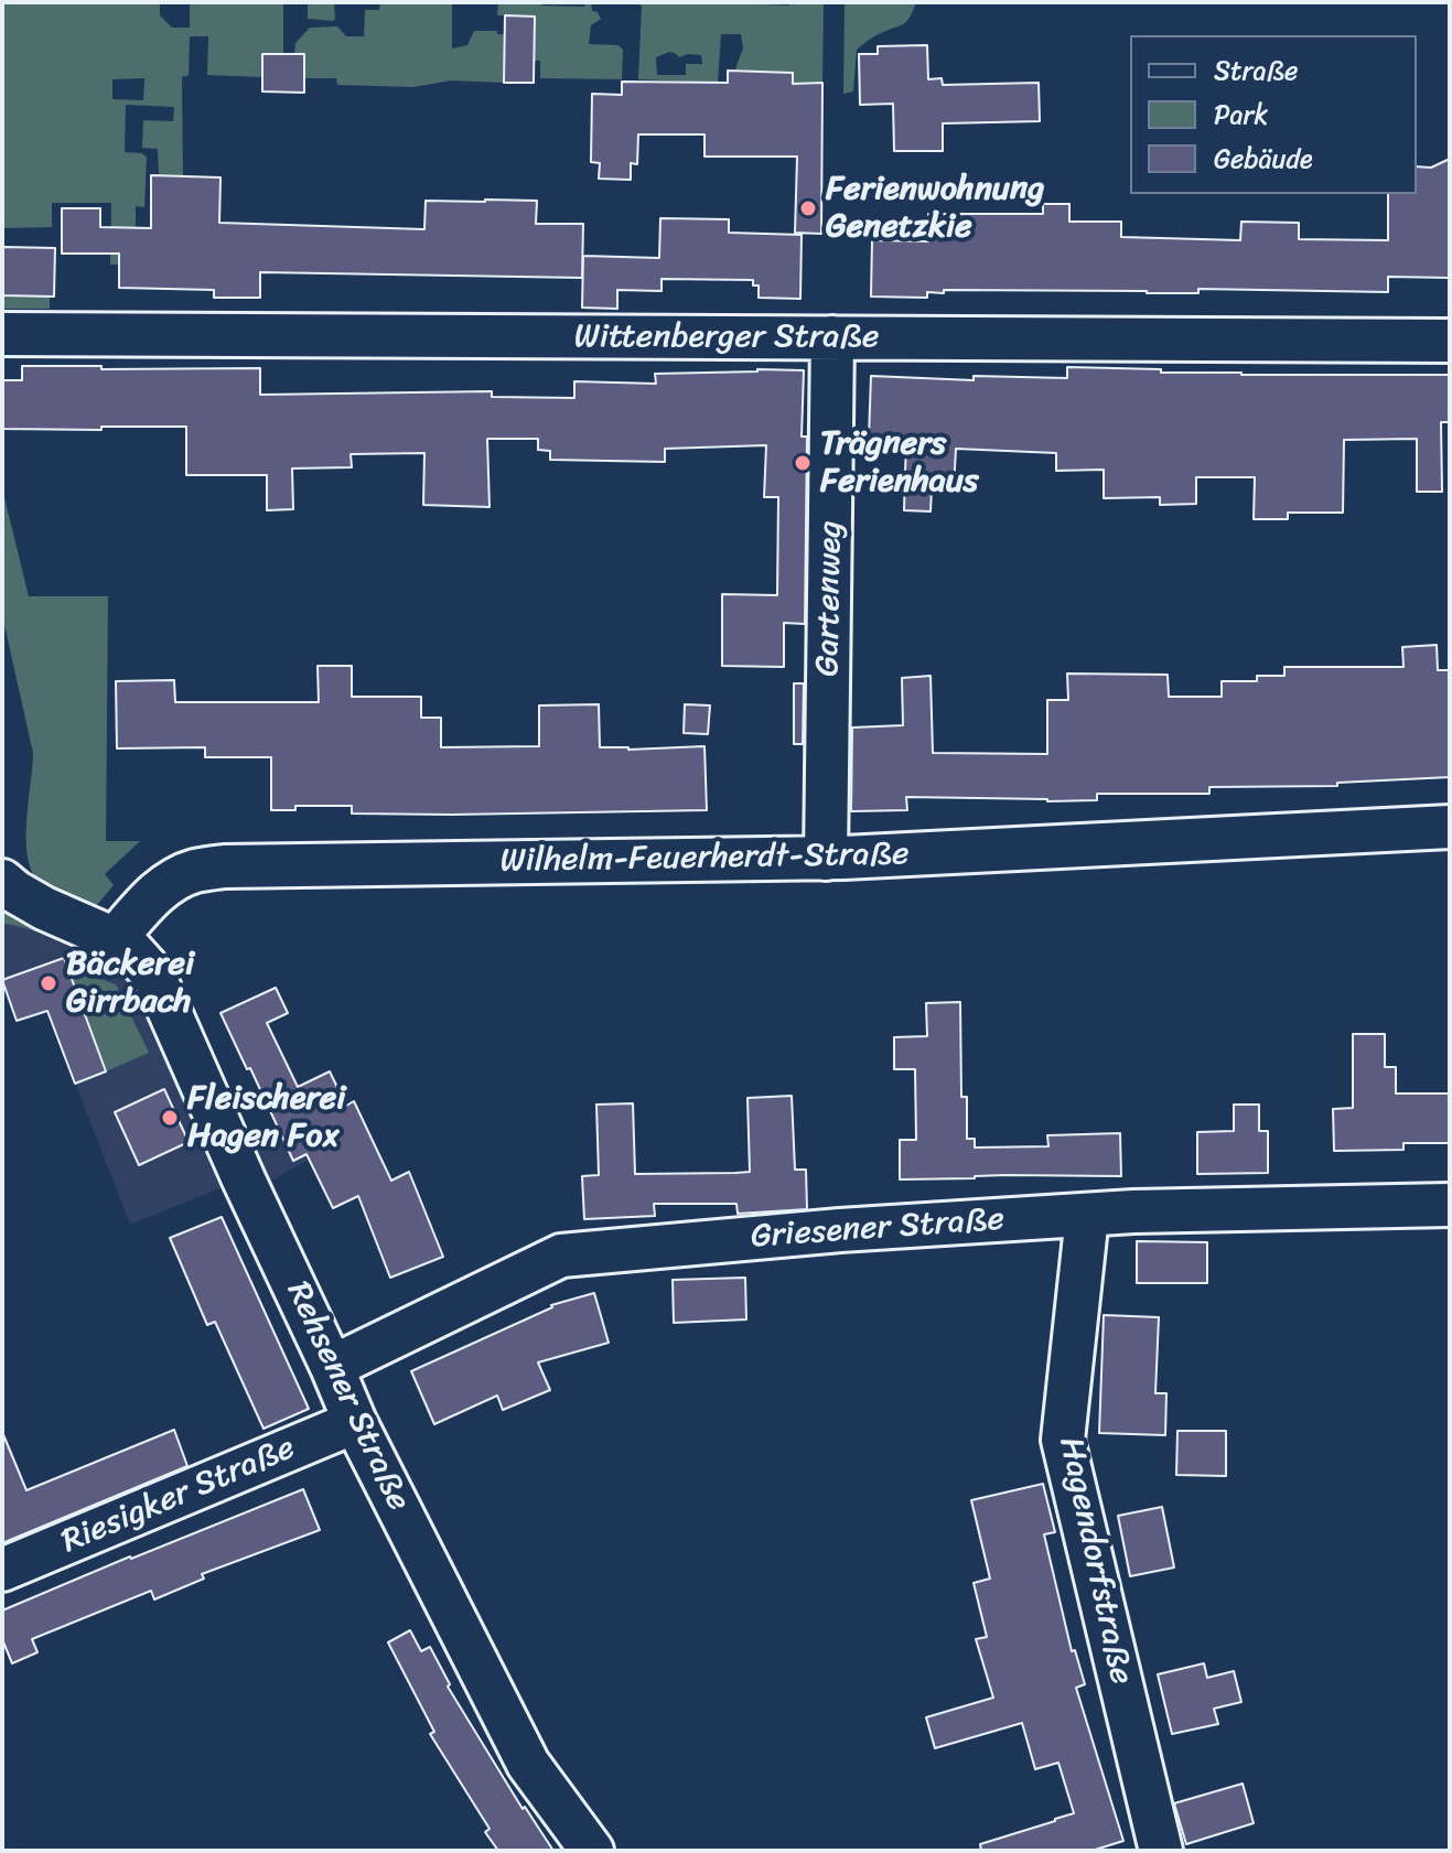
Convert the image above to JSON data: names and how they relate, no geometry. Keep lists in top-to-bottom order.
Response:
{
  "streets": {
    "street": [
      "Wittenberger Straße",
      "Gartenweg",
      "Wilhelm-Feuerherdt-Straße",
      "Griesener Straße",
      "Rehsener Straße",
      "Riesigker Straße",
      "Hagendorfstraße"
    ]
  },
  "crossings": [
    ["Wittenberger Straße", "Gartenweg"],
    ["Gartenweg", "Wilhelm-Feuerherdt-Straße"],
    ["Wilhelm-Feuerherdt-Straße", "Rehsener Straße"],
    ["Griesener Straße", "Rehsener Straße"],
    ["Griesener Straße", "Hagendorfstraße"],
    ["Rehsener Straße", "Riesigker Straße"]
  ],
  "places": [
    "Ferienwohnung Genetzkie",
    "Trägners Ferienhaus",
    "Bäckerei Girrbach",
    "Fleischerei Hagen Fox"
  ],
  "legend": ["Straße", "Park", "Gebäude"]
}
